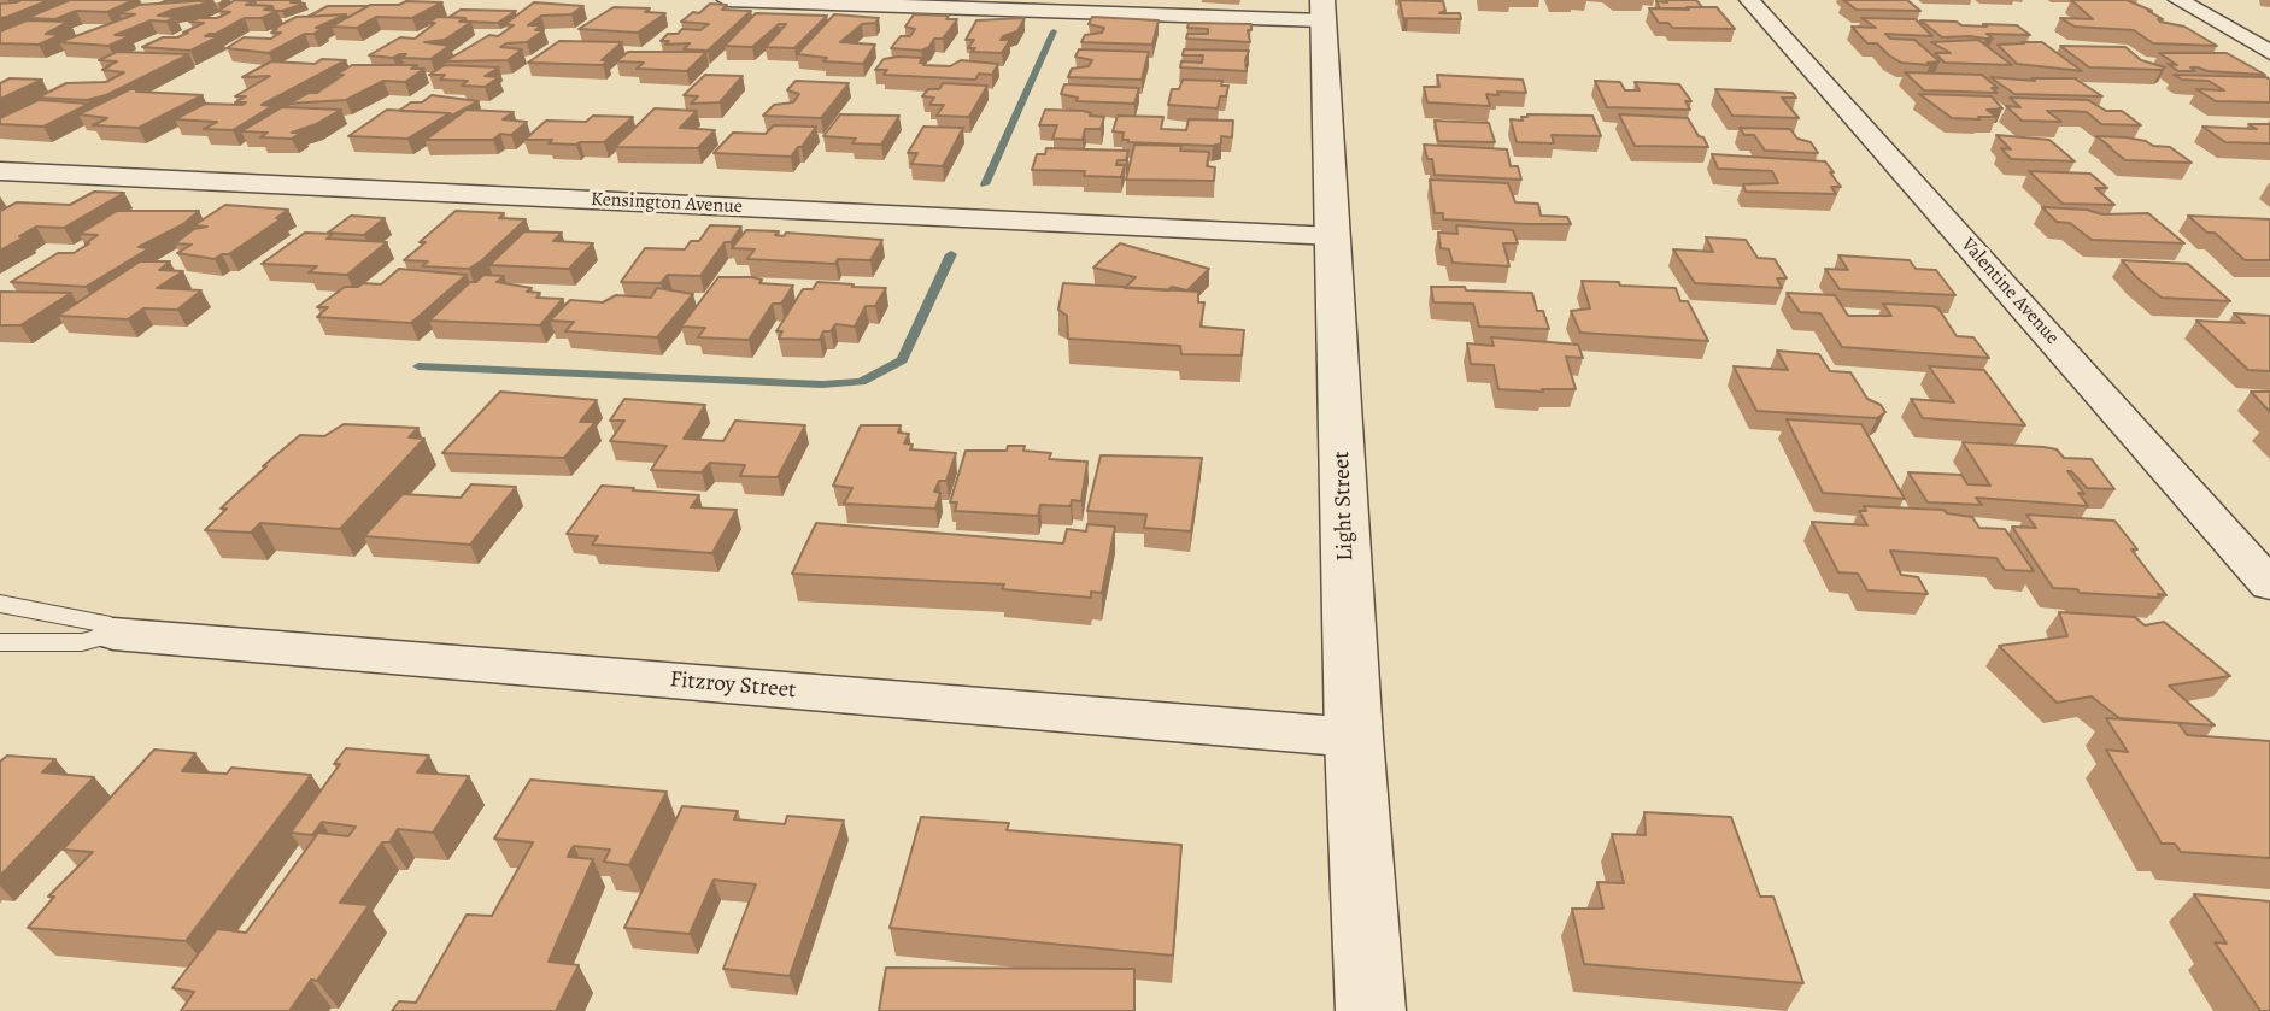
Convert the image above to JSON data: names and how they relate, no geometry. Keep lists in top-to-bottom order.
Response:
{
  "streets": {
    "street": [
      "Kensington Avenue",
      "Valentine Avenue",
      "Light Street",
      "Fitzroy Street"
    ]
  },
  "crossings": [
    ["Kensington Avenue", "Light Street"],
    ["Light Street", "Fitzroy Street"]
  ]
}
